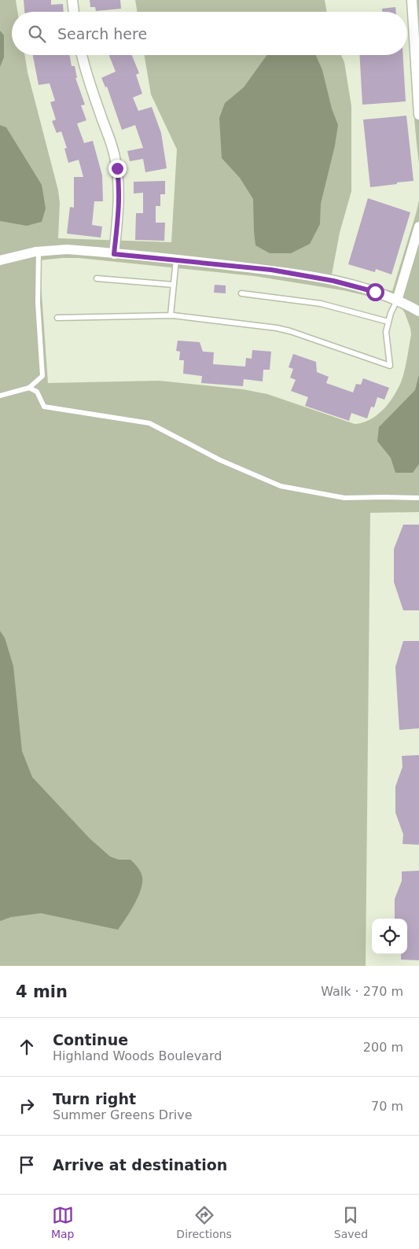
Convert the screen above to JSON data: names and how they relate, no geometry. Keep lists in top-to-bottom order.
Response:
{
  "page": {
    "search": "Search here",
    "heading": ["4 min", "Walk · 270 m"],
    "list": [
      ["Continue", "Highland Woods Boulevard", "200 m"],
      ["Turn right", "Summer Greens Drive", "70 m"],
      "Arrive at destination"
    ],
    "nav": ["Map", "Directions", "Saved"]
  }
}
